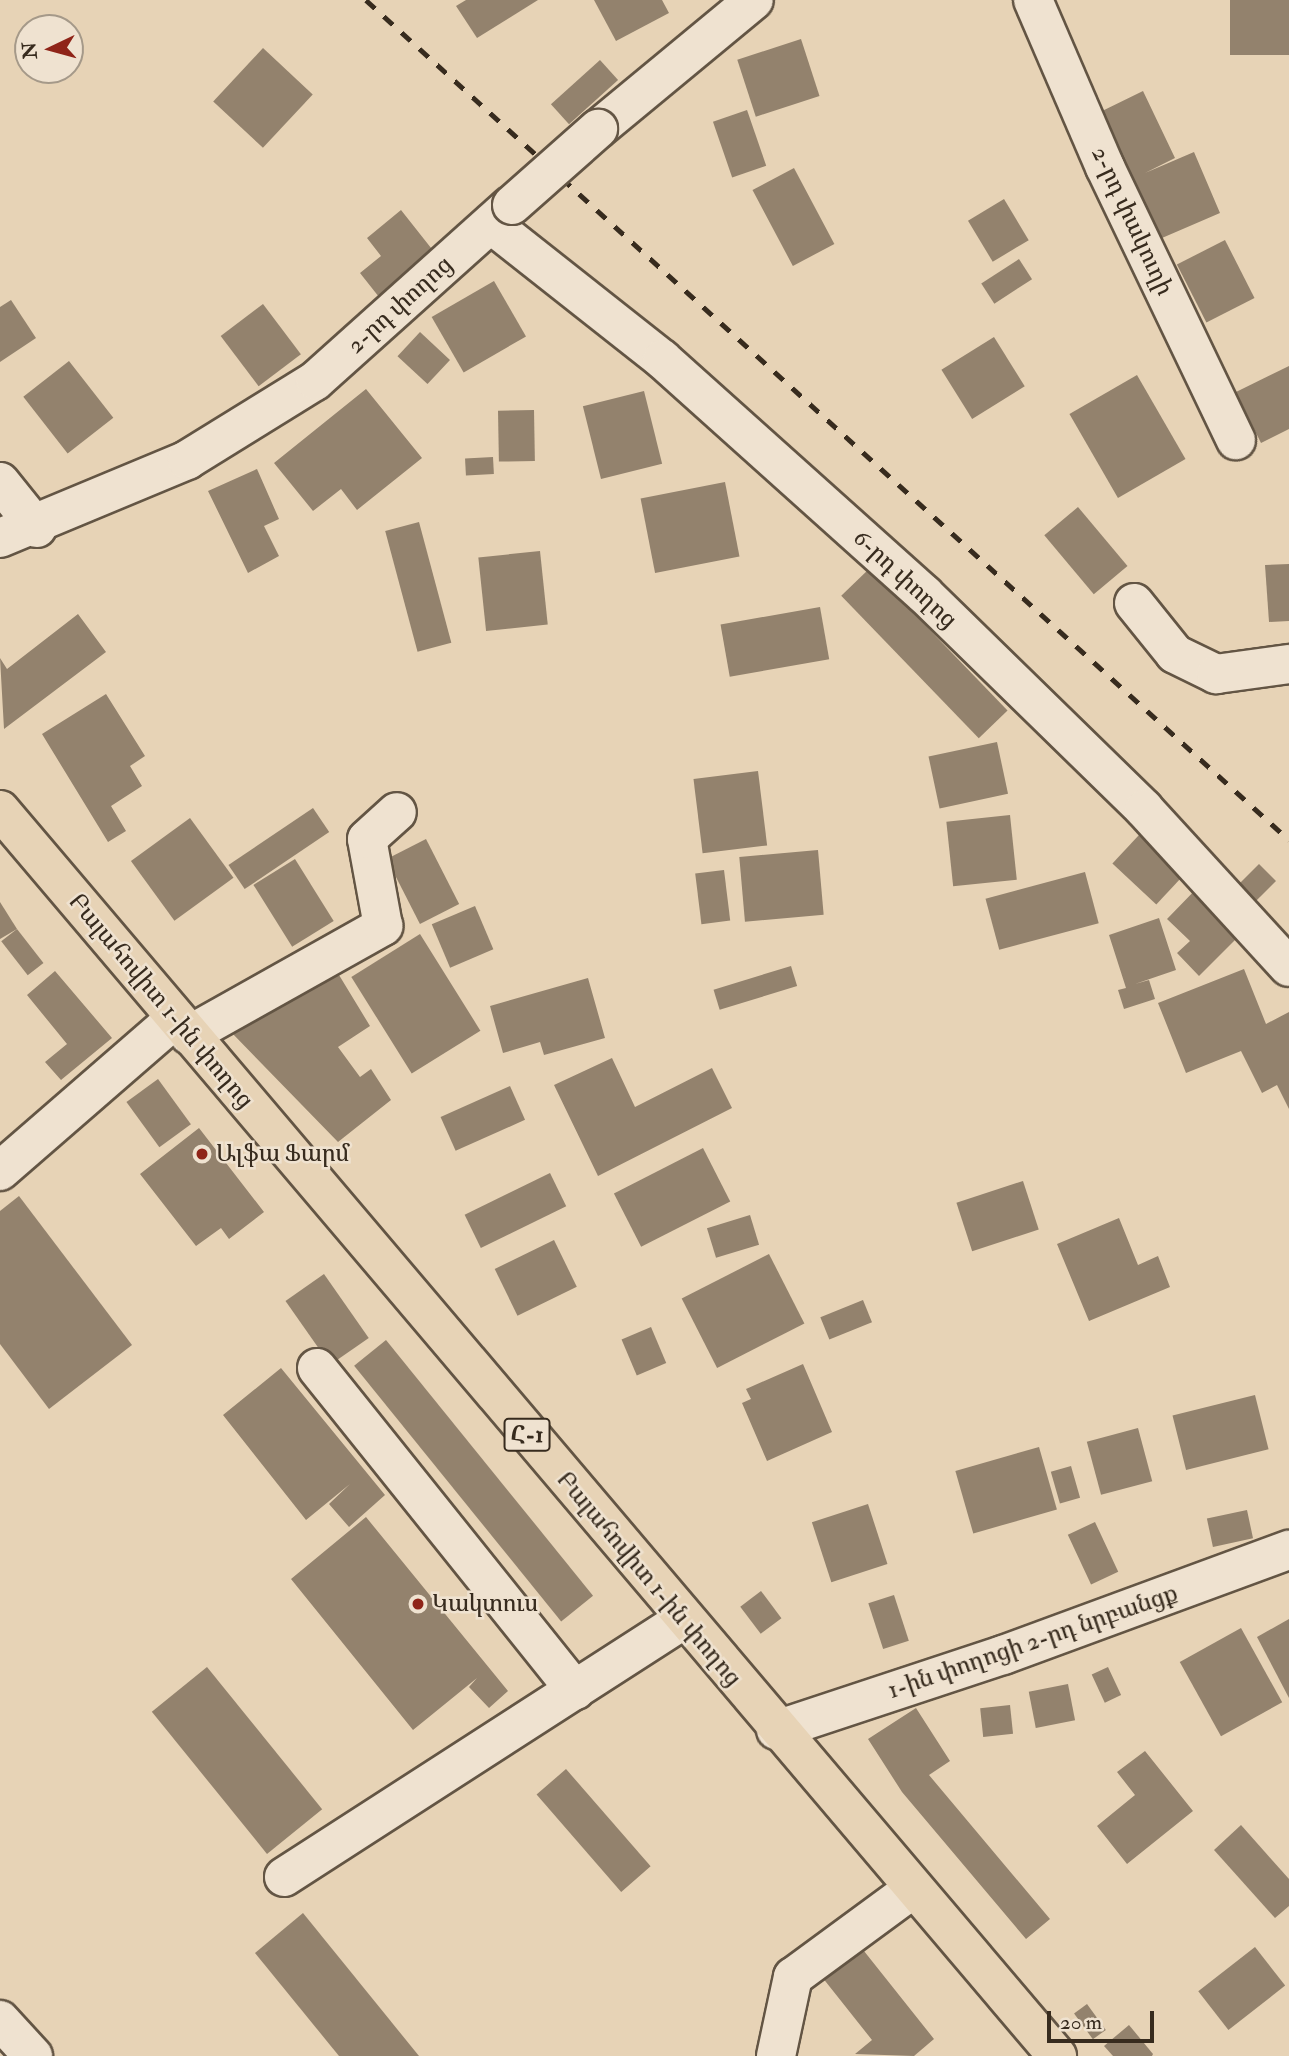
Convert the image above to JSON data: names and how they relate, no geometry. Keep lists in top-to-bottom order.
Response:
{
  "streets": {
    "main road": ["Բալահովիտ 1-ին փողոց", "Հ-1"],
    "street": [
      "2-րդ փակուղի",
      "2-րդ փողոց",
      "6-րդ փողոց",
      "1-ին փողոցի 2-րդ նրբանցք"
    ]
  },
  "crossings": [
    ["2-րդ փողոց", "6-րդ փողոց"],
    ["Բալահովիտ 1-ին փողոց", "1-ին փողոցի 2-րդ նրբանցք"]
  ],
  "places": ["Ալֆա Ֆարմ", "Կակտուս"],
  "scale_bar": "20 m",
  "north": "left"
}
